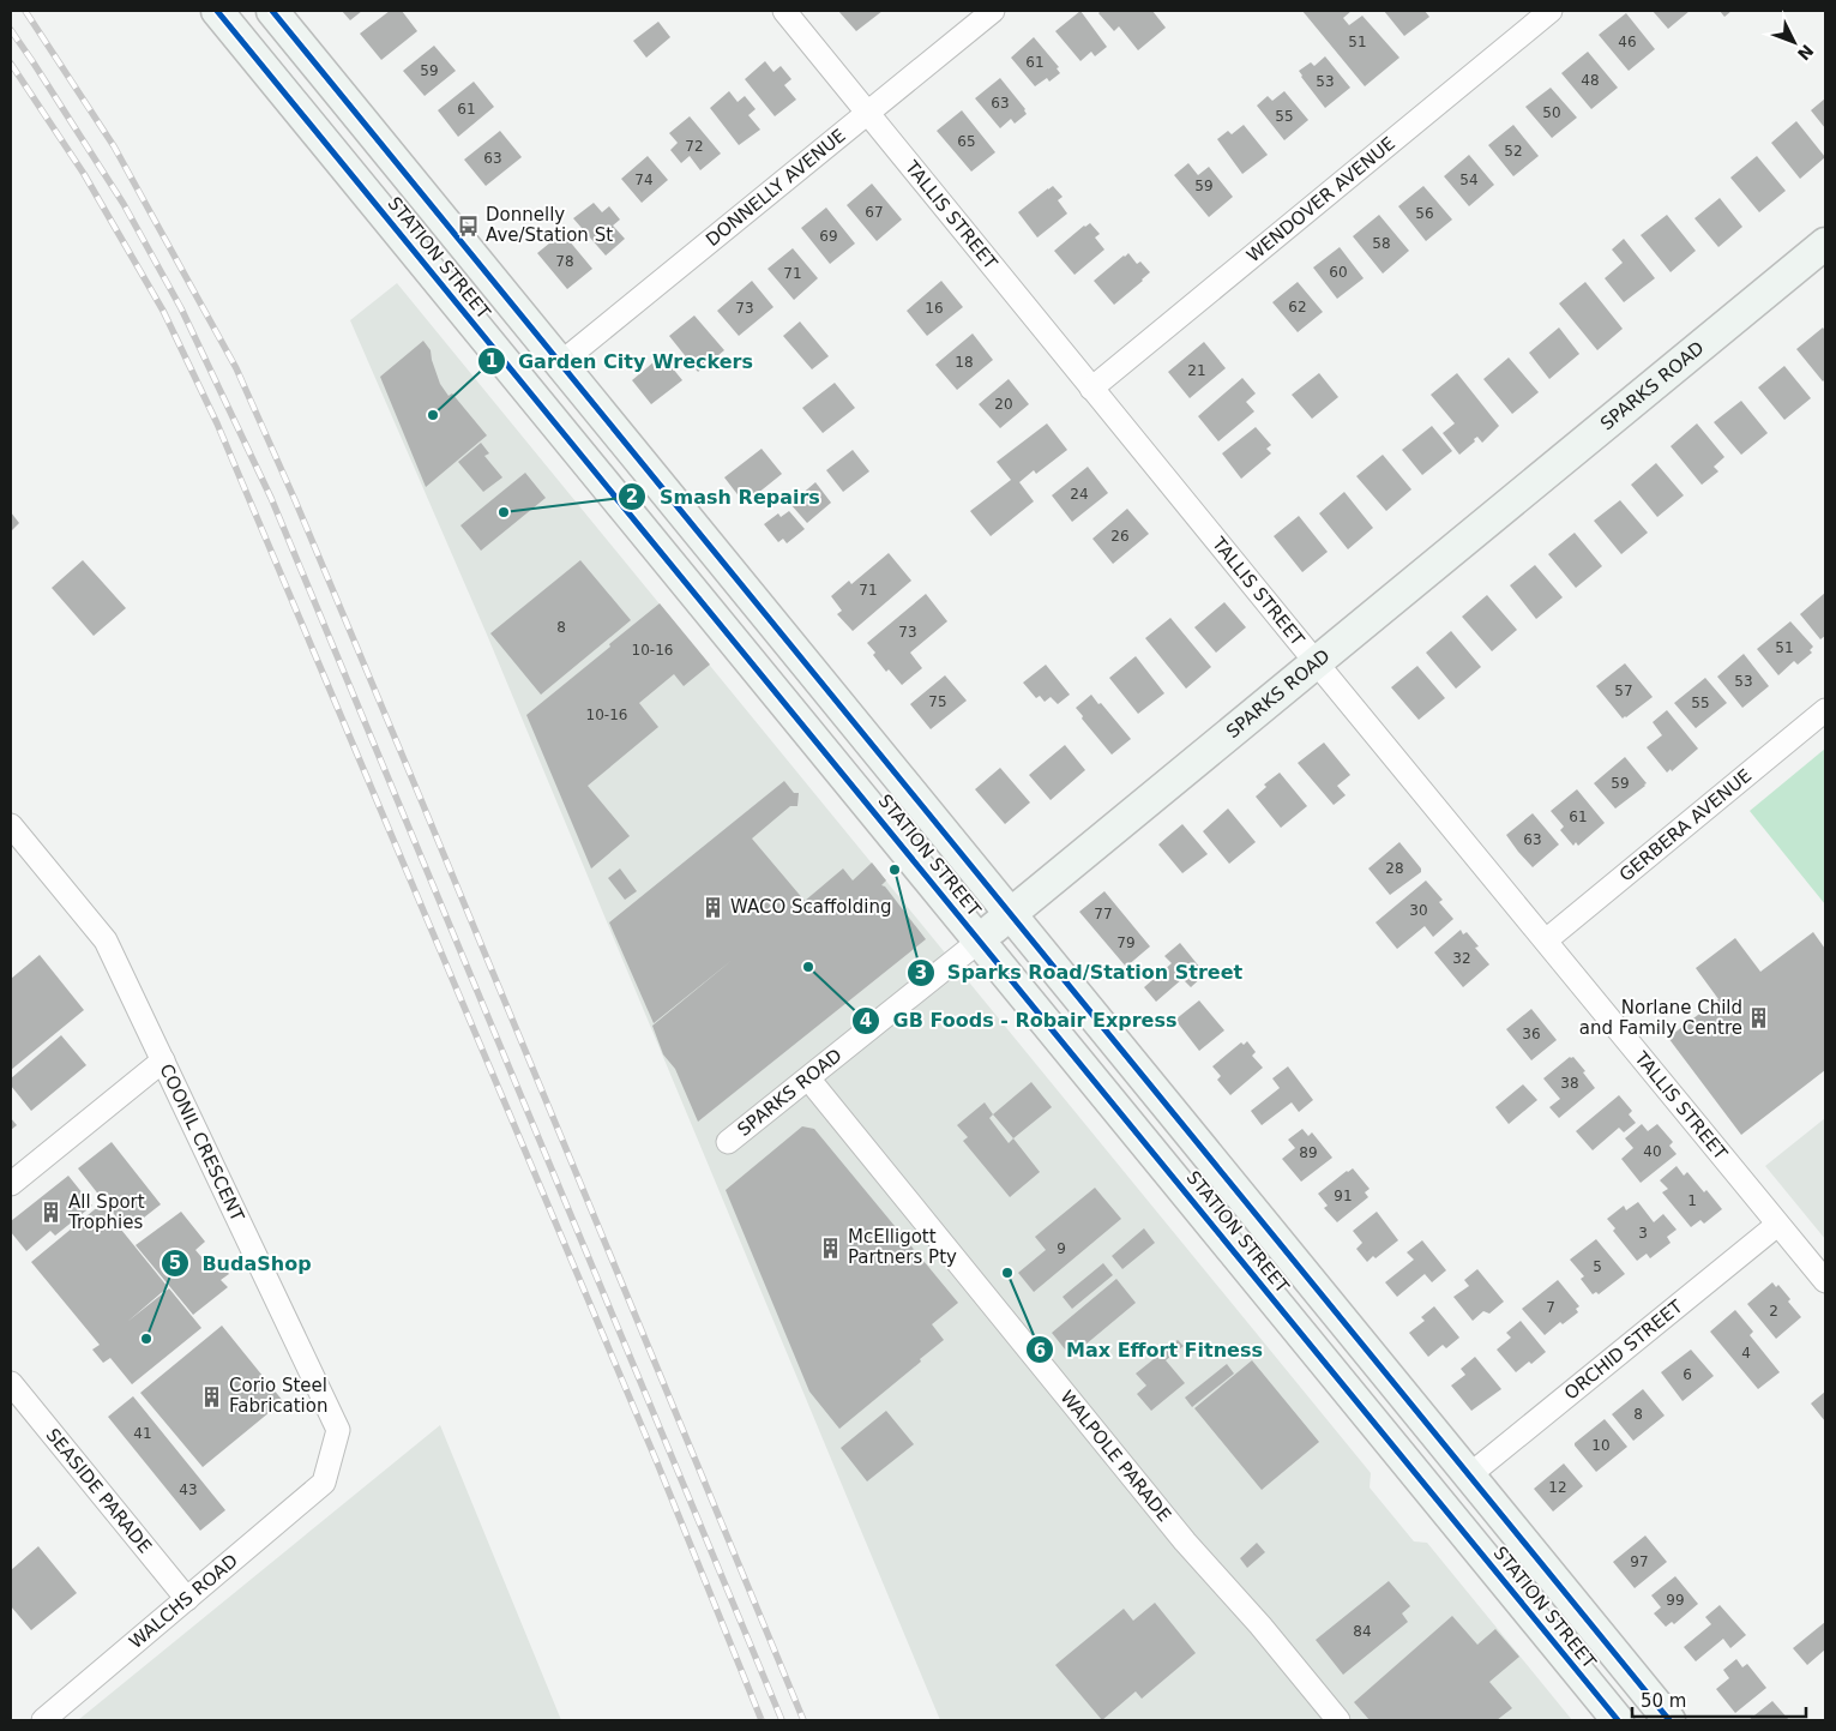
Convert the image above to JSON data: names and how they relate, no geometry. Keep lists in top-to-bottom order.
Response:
{
  "streets": {
    "main road": ["STATION STREET", "SPARKS ROAD"],
    "street": [
      "DONNELLY AVENUE",
      "WENDOVER AVENUE",
      "TALLIS STREET",
      "GERBERA AVENUE",
      "COONIL CRESCENT",
      "ORCHID STREET",
      "WALPOLE PARADE",
      "SEASIDE PARADE",
      "WALCHS ROAD"
    ]
  },
  "crossings": [
    ["DONNELLY AVENUE", "TALLIS STREET"],
    ["DONNELLY AVENUE", "STATION STREET"],
    ["WENDOVER AVENUE", "TALLIS STREET"],
    ["TALLIS STREET", "SPARKS ROAD"],
    ["TALLIS STREET", "GERBERA AVENUE"],
    ["TALLIS STREET", "ORCHID STREET"],
    ["STATION STREET", "SPARKS ROAD"],
    ["STATION STREET", "ORCHID STREET"],
    ["SPARKS ROAD", "WALPOLE PARADE"],
    ["COONIL CRESCENT", "WALCHS ROAD"],
    ["SEASIDE PARADE", "WALCHS ROAD"]
  ],
  "places": {
    "bus stop": ["Donnelly Ave/Station St"],
    "other": [
      "Garden City Wreckers",
      "Smash Repairs",
      "Sparks Road/Station Street",
      "GB Foods - Robair Express",
      "Max Effort Fitness",
      "BudaShop"
    ],
    "building": [
      "WACO Scaffolding",
      "Norlane Child and Family Centre",
      "All Sport Trophies",
      "McElligott Partners Pty",
      "Corio Steel Fabrication"
    ]
  },
  "house_numbers": [
    "51",
    "46",
    "61",
    "59",
    "48",
    "53",
    "63",
    "61",
    "50",
    "55",
    "65",
    "72",
    "52",
    "63",
    "74",
    "54",
    "59",
    "67",
    "56",
    "69",
    "58",
    "78",
    "60",
    "71",
    "62",
    "73",
    "16",
    "18",
    "21",
    "20",
    "24",
    "26",
    "71",
    "8",
    "73",
    "51",
    "10-16",
    "53",
    "57",
    "75",
    "55",
    "10-16",
    "59",
    "61",
    "63",
    "28",
    "30",
    "77",
    "79",
    "32",
    "36",
    "38",
    "40",
    "89",
    "91",
    "1",
    "3",
    "9",
    "5",
    "7",
    "2",
    "4",
    "6",
    "8",
    "41",
    "10",
    "12",
    "43",
    "97",
    "99",
    "84"
  ],
  "scale_bar": "50 m",
  "north": "bottom right"
}
